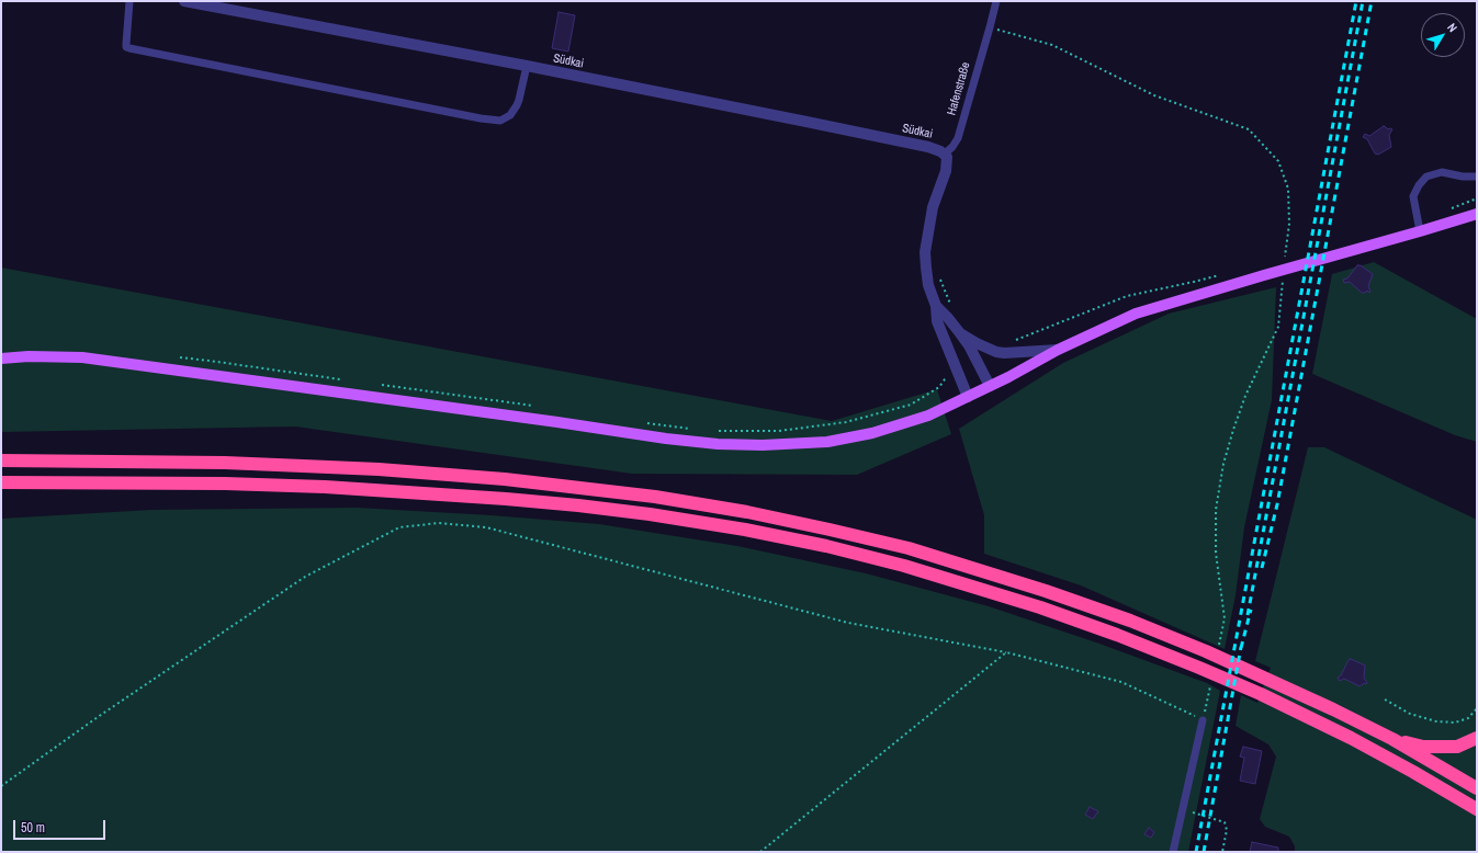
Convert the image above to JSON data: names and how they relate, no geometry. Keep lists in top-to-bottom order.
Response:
{
  "streets": {
    "street": ["Südkai"],
    "lane": ["Hafenstraße"]
  },
  "crossings": [
    ["Südkai", "Hafenstraße"]
  ],
  "scale_bar": "50 m",
  "north": "top right"
}
